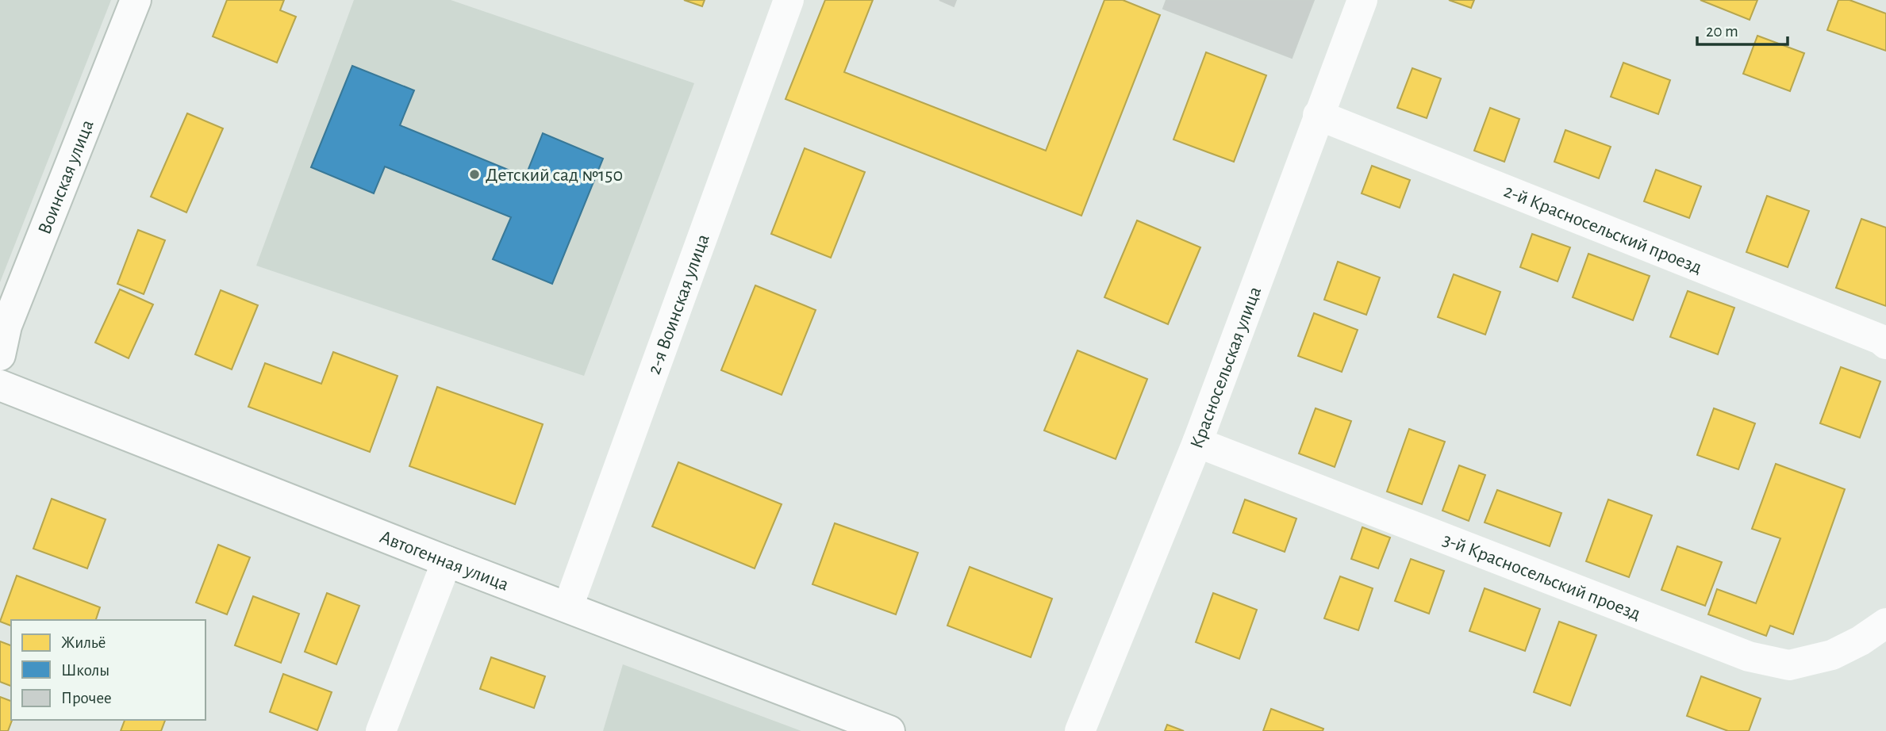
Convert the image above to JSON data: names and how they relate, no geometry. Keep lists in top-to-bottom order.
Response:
{
  "streets": {
    "street": [
      "Воинская улица",
      "2-й Красносельский проезд",
      "2-я Воинская улица",
      "Красносельская улица",
      "Автогенная улица",
      "3-й Красносельский проезд"
    ]
  },
  "crossings": [
    ["Воинская улица", "Автогенная улица"],
    ["2-й Красносельский проезд", "Красносельская улица"],
    ["2-я Воинская улица", "Автогенная улица"],
    ["Красносельская улица", "3-й Красносельский проезд"]
  ],
  "places": ["Детский сад №150"],
  "legend": ["Жильё", "Школы", "Прочее"],
  "scale_bar": "20 m"
}
